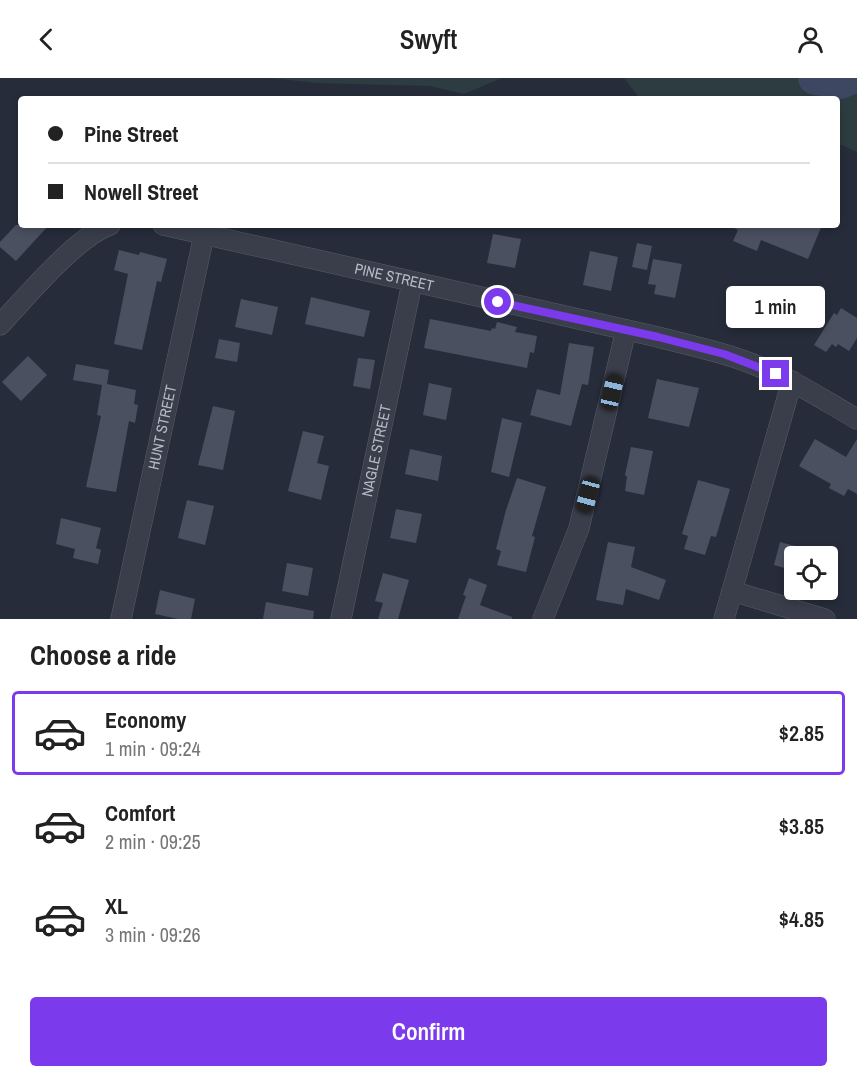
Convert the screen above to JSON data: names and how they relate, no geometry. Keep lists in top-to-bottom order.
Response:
{
  "streets": {
    "street": ["PINE STREET", "HUNT STREET", "NAGLE STREET"]
  },
  "crossings": [
    ["PINE STREET", "HUNT STREET"],
    ["PINE STREET", "NAGLE STREET"]
  ],
  "page": {
    "header": "Swyft",
    "banner": ["Pine Street", "Nowell Street"],
    "bubble": "1 min",
    "heading": "Choose a ride",
    "list": [
      {
        "name": "Economy",
        "note": "1 min · 09:24",
        "value": "$2.85"
      },
      {
        "name": "Comfort",
        "note": "2 min · 09:25",
        "value": "$3.85"
      },
      {
        "name": "XL",
        "note": "3 min · 09:26",
        "value": "$4.85"
      }
    ],
    "buttons": "Confirm"
  }
}
